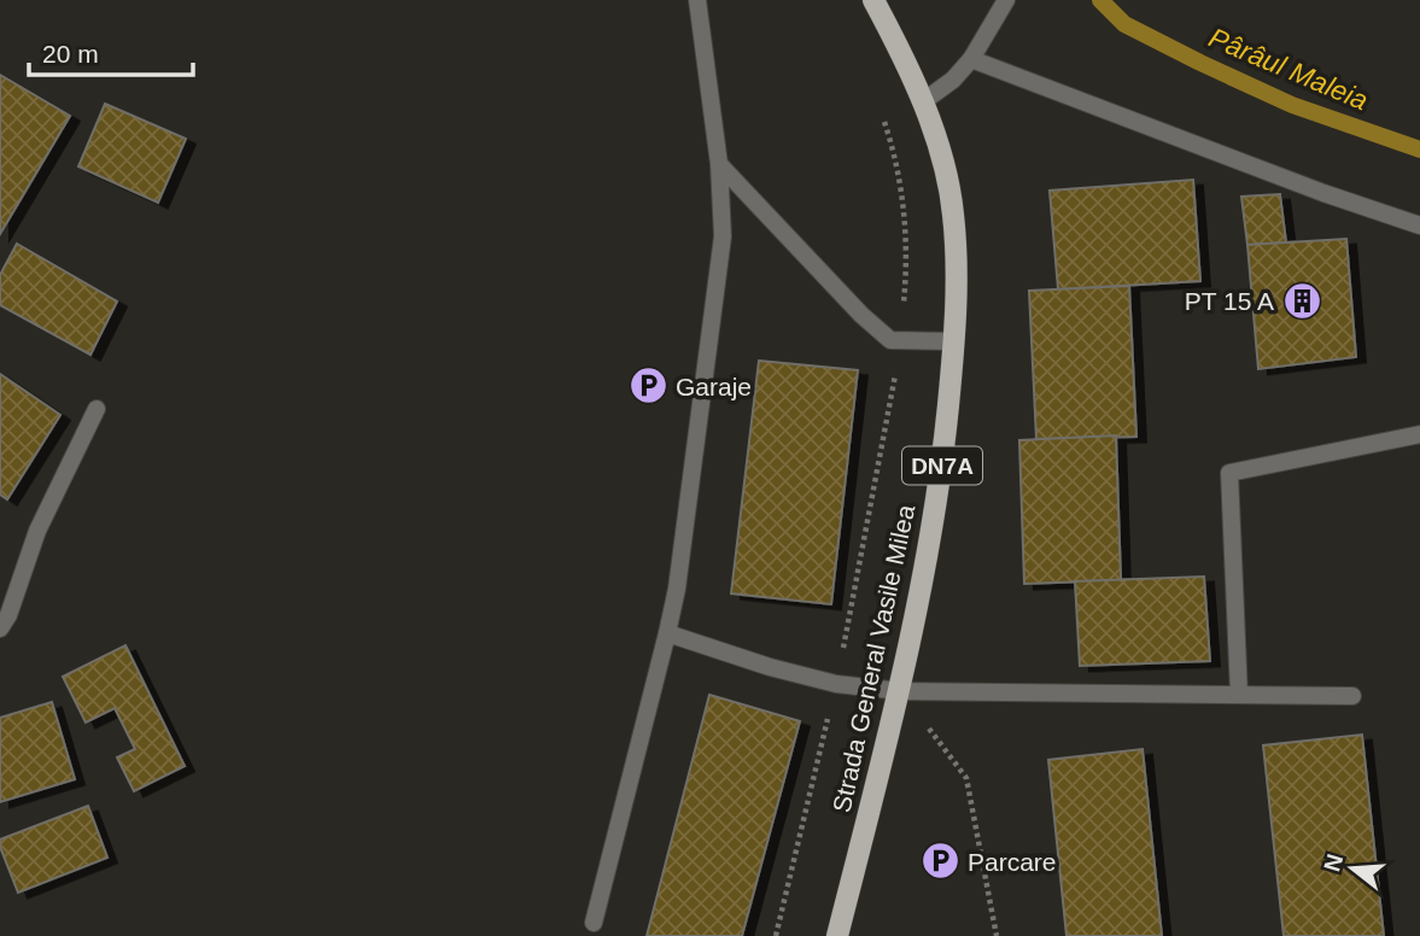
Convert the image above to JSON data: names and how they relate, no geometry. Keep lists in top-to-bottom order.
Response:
{
  "streets": {
    "main road": ["DN7A", "Strada General Vasile Milea"]
  },
  "water": ["Pârâul Maleia"],
  "places": {
    "building": ["PT 15 A"],
    "parking": ["Garaje", "Parcare"]
  },
  "scale_bar": "20 m",
  "north": "left"
}
